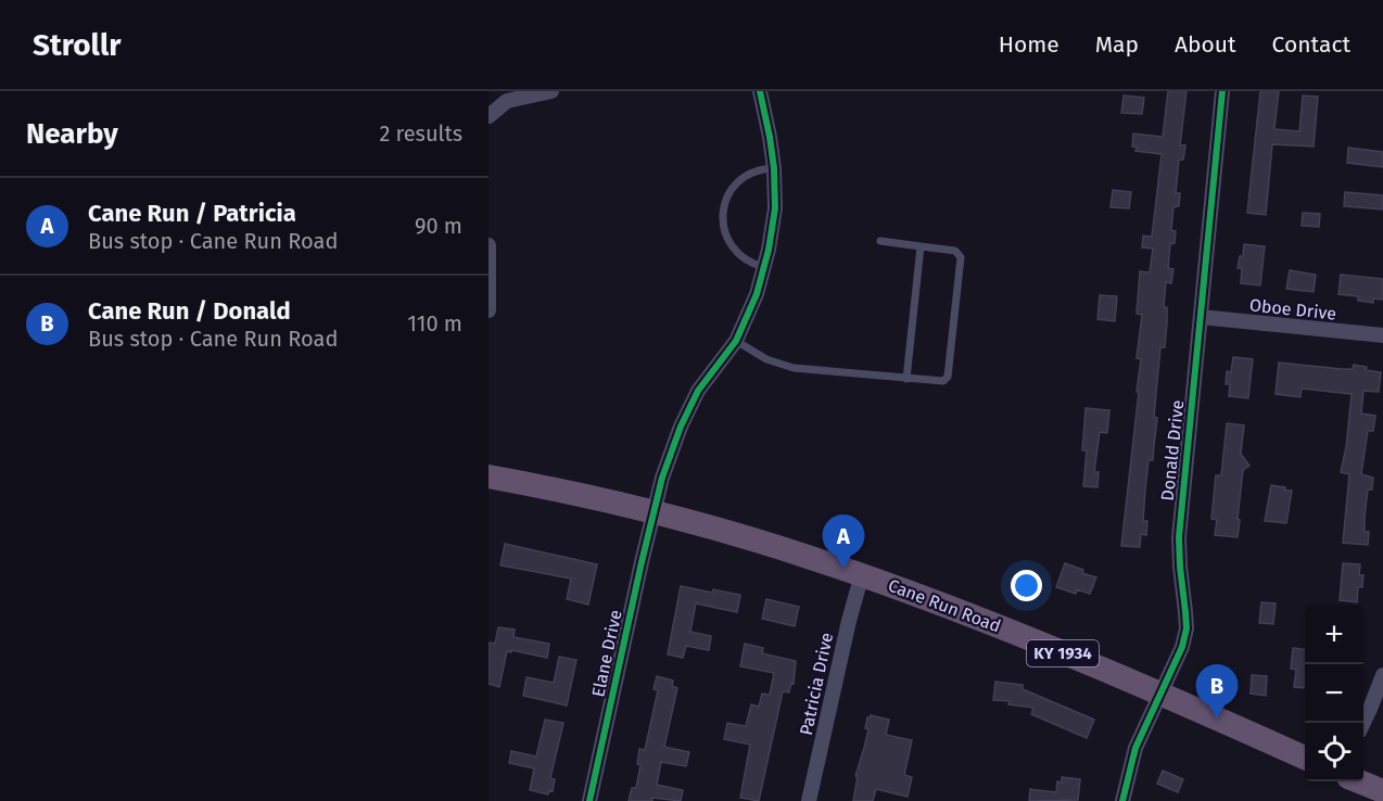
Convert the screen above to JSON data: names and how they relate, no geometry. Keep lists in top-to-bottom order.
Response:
{
  "streets": {
    "highway": ["Cane Run Road", "KY 1934"],
    "street": [
      "Oboe Drive",
      "Donald Drive",
      "Elane Drive",
      "Patricia Drive"
    ]
  },
  "crossings": [
    ["Oboe Drive", "Donald Drive"],
    ["Donald Drive", "Cane Run Road"],
    ["Cane Run Road", "Elane Drive"],
    ["Cane Run Road", "Patricia Drive"]
  ],
  "page": {
    "header": "Strollr",
    "nav": [
      "Home",
      "Map",
      "About",
      "Contact"
    ],
    "heading": ["Nearby", "2 results"],
    "list": [
      {
        "mark": "A",
        "name": "Cane Run / Patricia",
        "note": "Bus stop · Cane Run Road",
        "value": "90 m"
      },
      {
        "mark": "B",
        "name": "Cane Run / Donald",
        "note": "Bus stop · Cane Run Road",
        "value": "110 m"
      }
    ],
    "pins": ["A", "B"],
    "map_buttons": ["+", "−"]
  }
}
